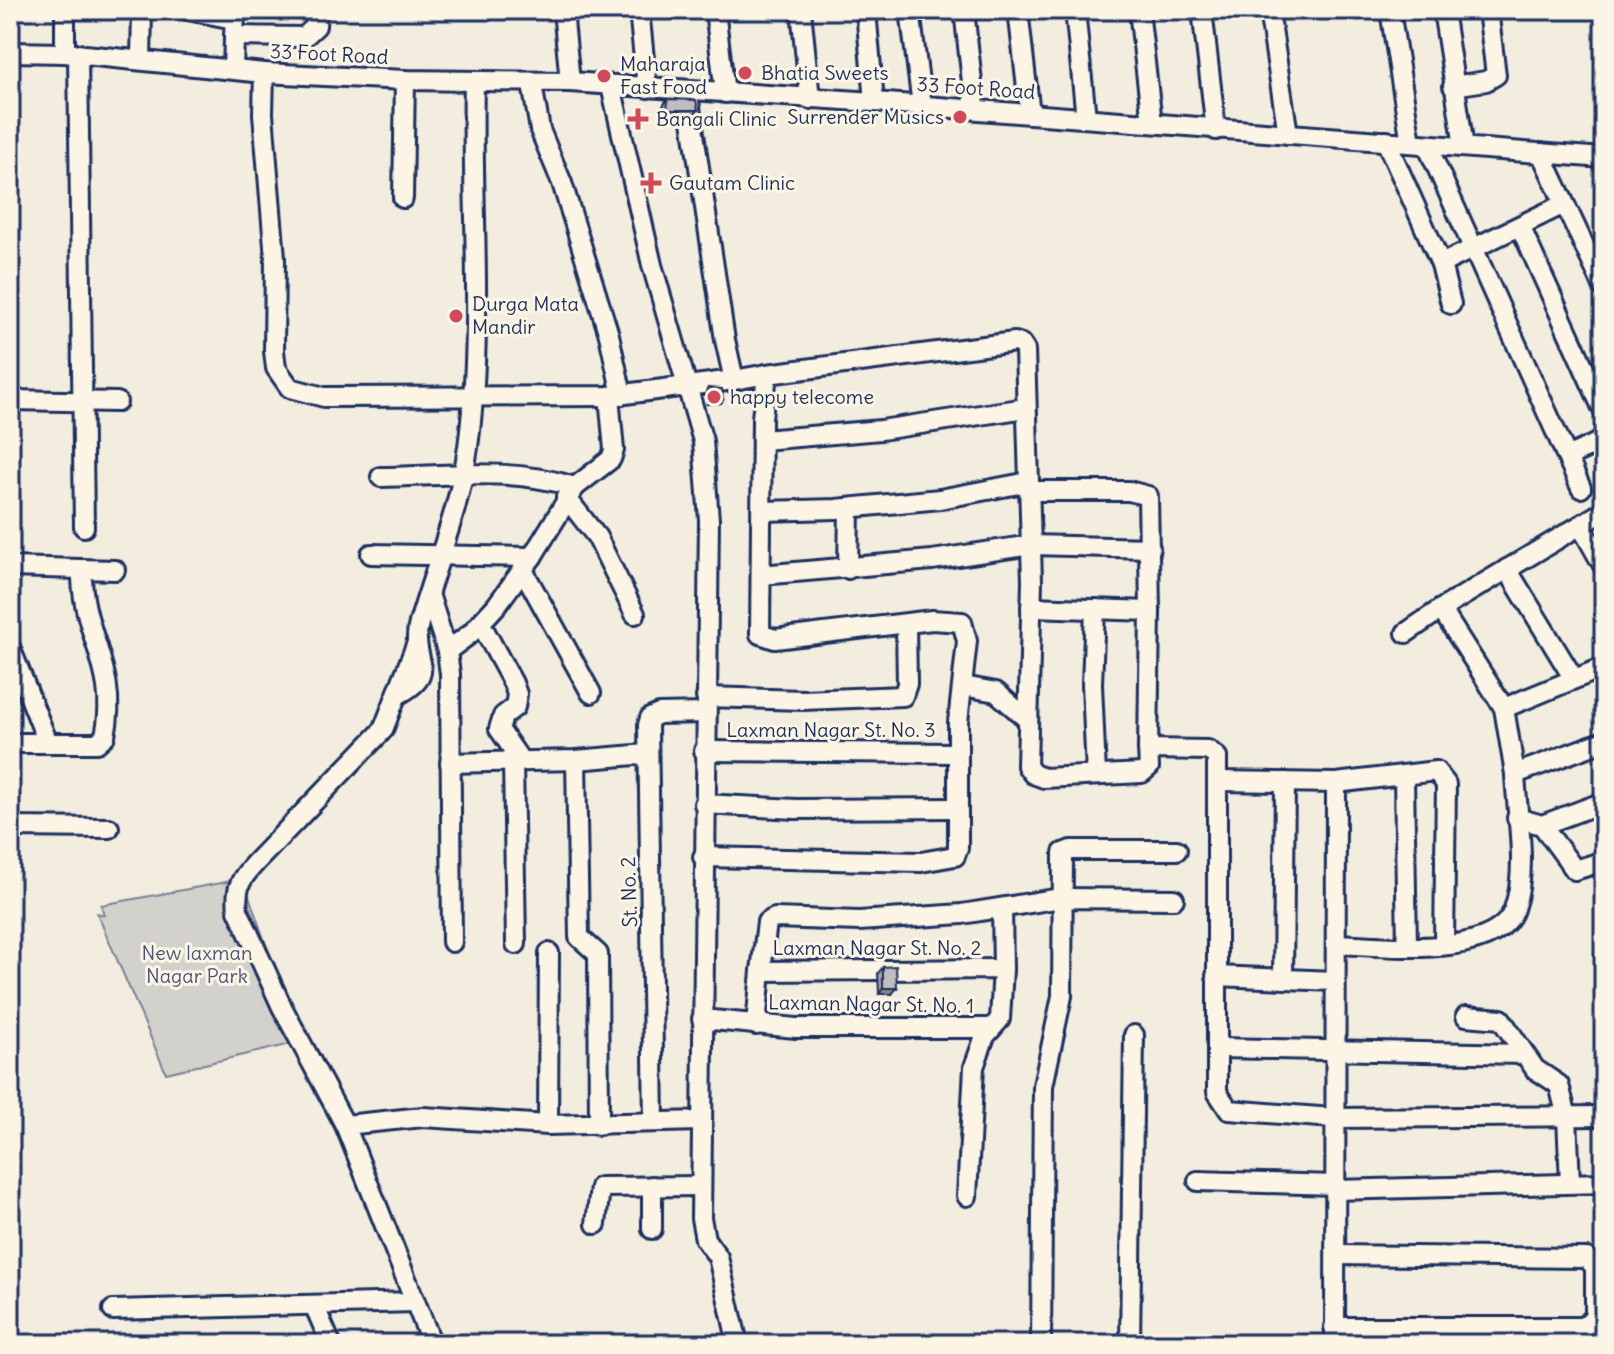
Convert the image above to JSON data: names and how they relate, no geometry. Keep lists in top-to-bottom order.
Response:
{
  "streets": {
    "street": [
      "33 Foot Road",
      "Laxman Nagar St. No. 3",
      "St. No. 2",
      "Laxman Nagar St. No. 2",
      "Laxman Nagar St. No. 1"
    ]
  },
  "crossings": [
    ["Laxman Nagar St. No. 2", "Laxman Nagar St. No. 1"]
  ],
  "parks": ["New laxman Nagar Park"],
  "places": {
    "other": [
      "Bhatia Sweets",
      "Maharaja Fast Food",
      "Surrender Musics",
      "Durga Mata Mandir",
      "happy telecome"
    ],
    "health": ["Bangali Clinic", "Gautam Clinic"]
  }
}
